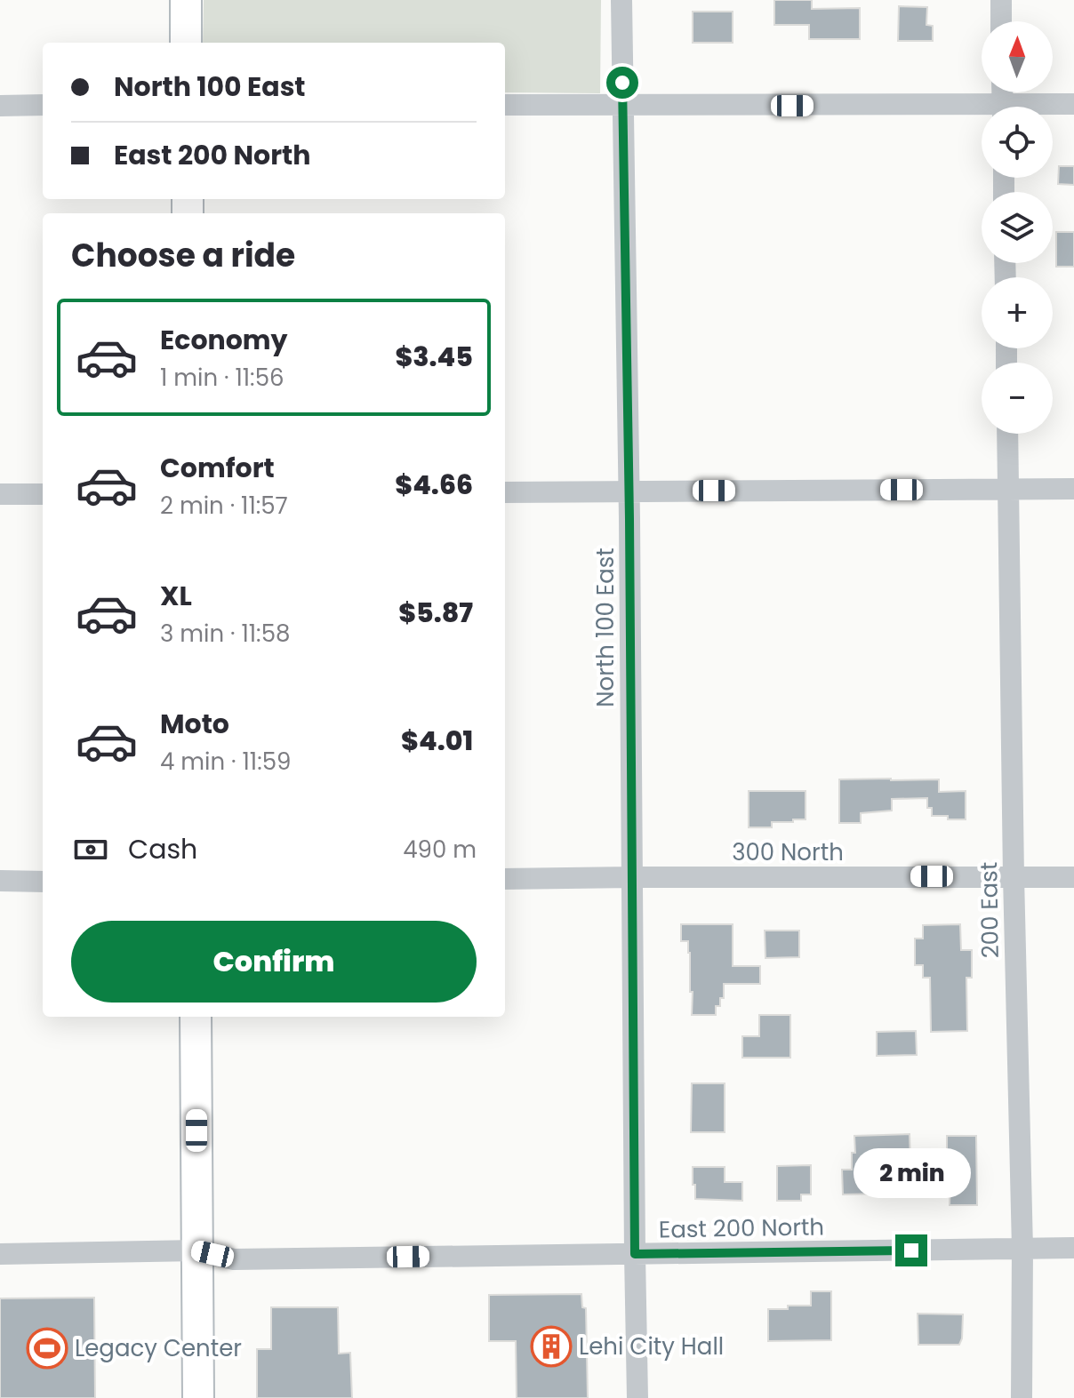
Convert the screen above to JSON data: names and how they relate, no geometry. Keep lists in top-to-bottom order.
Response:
{
  "streets": {
    "street": [
      "North 100 East",
      "300 North",
      "200 East",
      "East 200 North"
    ]
  },
  "crossings": [
    ["North 100 East", "300 North"],
    ["North 100 East", "East 200 North"],
    ["300 North", "200 East"],
    ["200 East", "East 200 North"]
  ],
  "places": {
    "building": ["Lehi City Hall"],
    "sports": ["Legacy Center"]
  },
  "north": "top",
  "page": {
    "map_buttons": ["+", "−"],
    "banner": ["North 100 East", "East 200 North"],
    "heading": "Choose a ride",
    "list": [
      {
        "name": "Economy",
        "note": "1 min · 11:56",
        "value": "$3.45"
      },
      {
        "name": "Comfort",
        "note": "2 min · 11:57",
        "value": "$4.66"
      },
      {
        "name": "XL",
        "note": "3 min · 11:58",
        "value": "$5.87"
      },
      {
        "name": "Moto",
        "note": "4 min · 11:59",
        "value": "$4.01"
      }
    ],
    "pay": ["Cash", "490 m"],
    "buttons": "Confirm",
    "bubble": "2 min"
  }
}
